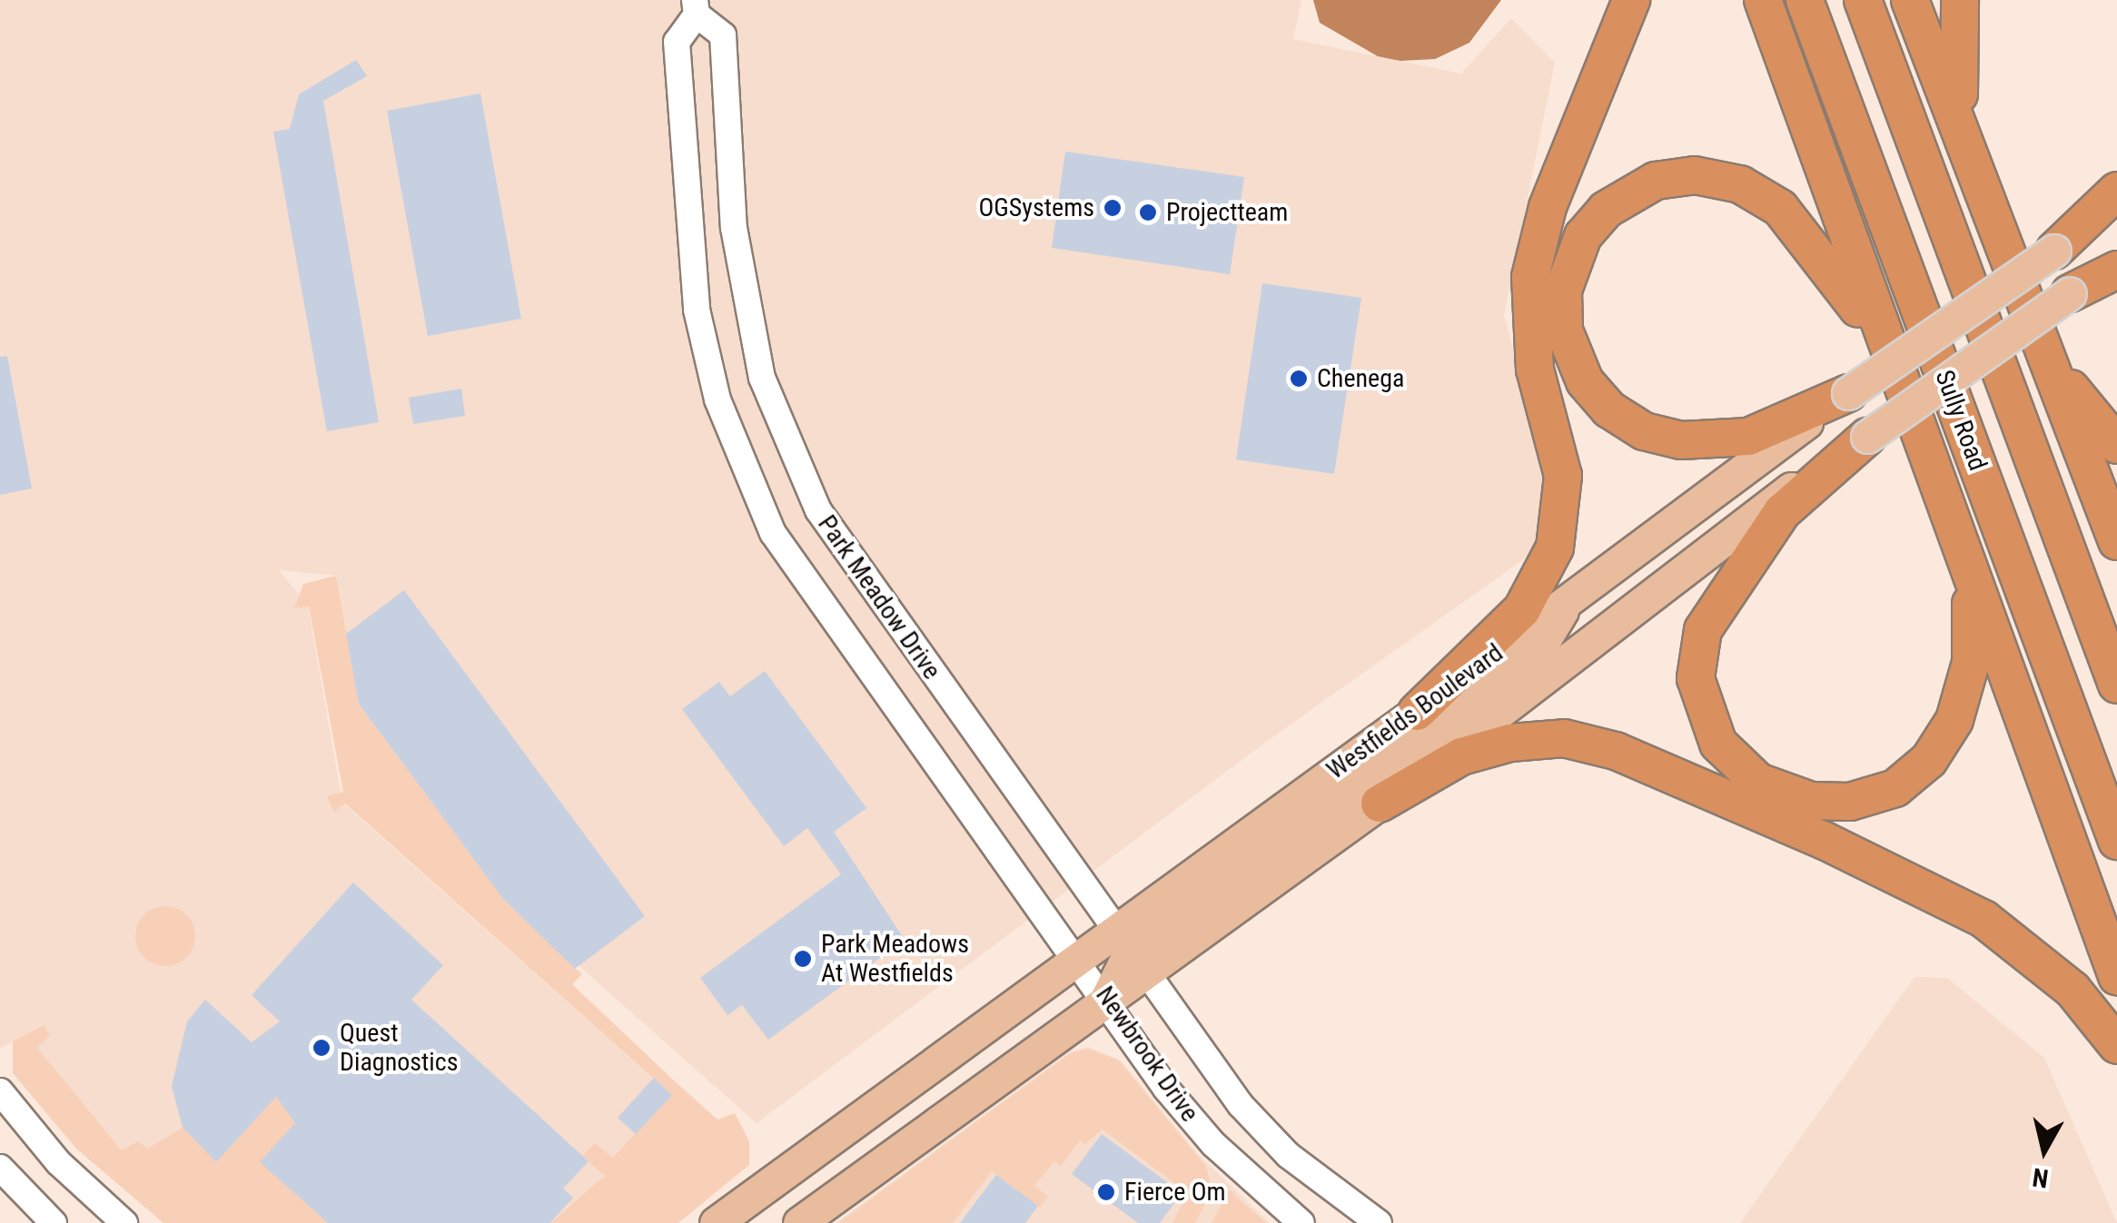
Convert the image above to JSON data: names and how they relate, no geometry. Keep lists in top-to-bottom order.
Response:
{
  "streets": {
    "highway": ["Sully Road"],
    "main road": ["Westfields Boulevard"],
    "street": ["Park Meadow Drive", "Newbrook Drive"]
  },
  "crossings": [
    ["Park Meadow Drive", "Westfields Boulevard"],
    ["Park Meadow Drive", "Newbrook Drive"],
    ["Westfields Boulevard", "Newbrook Drive"]
  ],
  "places": [
    "OGSystems",
    "Projectteam",
    "Chenega",
    "Park Meadows At Westfields",
    "Quest Diagnostics",
    "Fierce Om"
  ],
  "north": "bottom"
}
